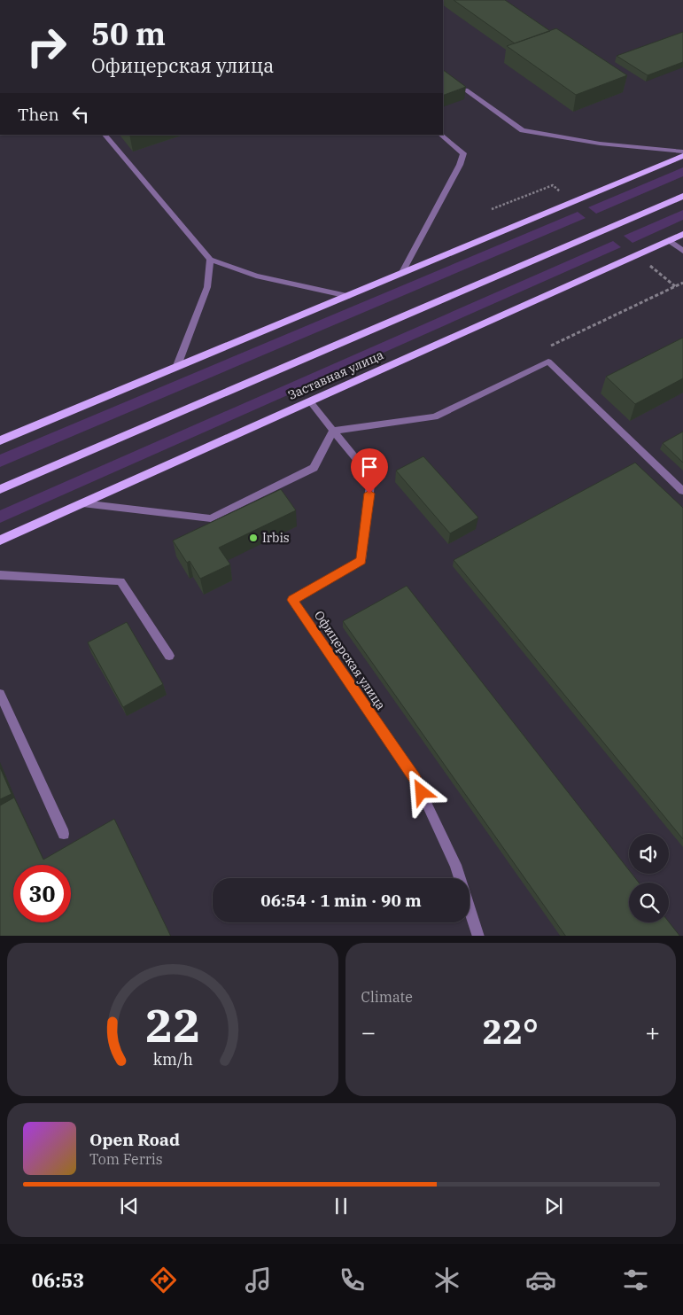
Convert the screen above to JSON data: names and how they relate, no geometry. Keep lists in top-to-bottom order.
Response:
{
  "streets": {
    "main road": ["Заставная улица"],
    "street": ["Офицерская улица"]
  },
  "places": ["Irbis"],
  "page": {
    "turn": ["50 m", "Офицерская улица"],
    "then": "Then",
    "limit": "30",
    "trip": "06:54 · 1 min · 90 m",
    "tile": "Climate",
    "heat": ["−", "22°", "+"],
    "song": ["Open Road", "Tom Ferris"],
    "tabs": "06:53",
    "gauge": ["22", "km/h"]
  }
}
